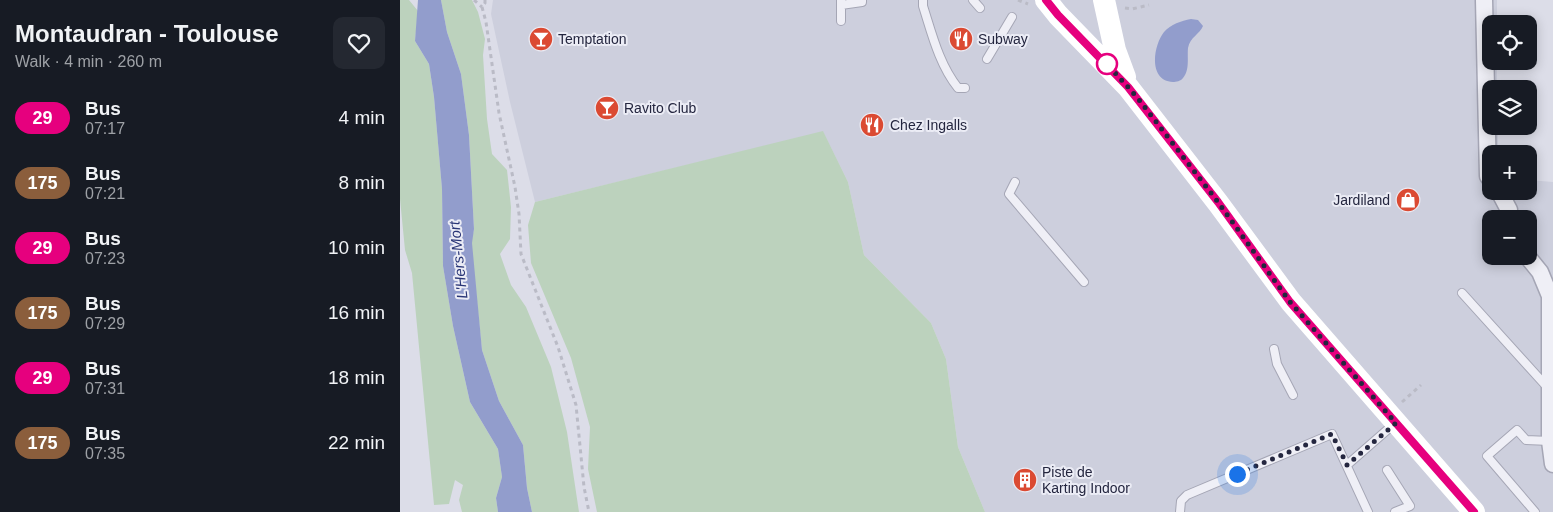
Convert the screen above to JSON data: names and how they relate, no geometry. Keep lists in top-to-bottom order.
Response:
{
  "water": ["L'Hers-Mort"],
  "places": {
    "bar": ["Temptation", "Ravito Club"],
    "restaurant": ["Subway", "Chez Ingalls"],
    "shop": ["Jardiland"],
    "building": ["Piste de Karting Indoor"]
  },
  "lines": ["bus line 29"],
  "page": {
    "heading": ["Montaudran - Toulouse", "Walk · 4 min · 260 m"],
    "map_buttons": ["+", "−"],
    "list": [
      {
        "mark": "29",
        "name": "Bus",
        "note": "07:17",
        "value": "4 min"
      },
      {
        "mark": "175",
        "name": "Bus",
        "note": "07:21",
        "value": "8 min"
      },
      {
        "mark": "29",
        "name": "Bus",
        "note": "07:23",
        "value": "10 min"
      },
      {
        "mark": "175",
        "name": "Bus",
        "note": "07:29",
        "value": "16 min"
      },
      {
        "mark": "29",
        "name": "Bus",
        "note": "07:31",
        "value": "18 min"
      },
      {
        "mark": "175",
        "name": "Bus",
        "note": "07:35",
        "value": "22 min"
      }
    ]
  }
}
